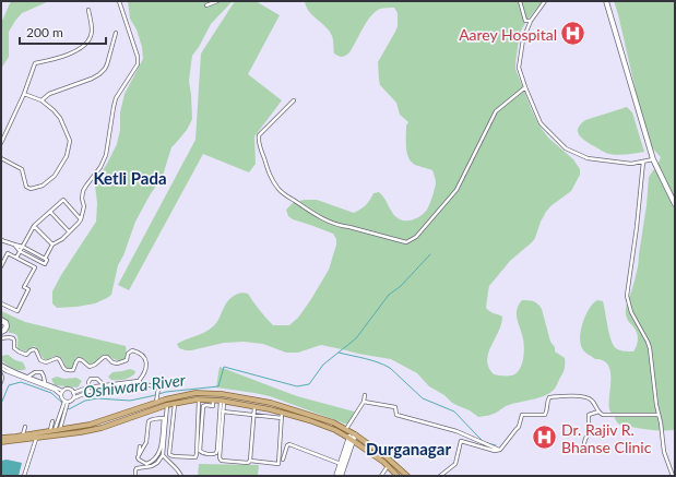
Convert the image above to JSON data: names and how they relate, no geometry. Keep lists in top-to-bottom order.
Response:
{
  "districts": ["Ketli Pada", "Durganagar"],
  "water": ["Oshiwara River"],
  "places": {
    "hospital": ["Aarey Hospital", "Dr. Rajiv R. Bhanse Clinic"]
  },
  "scale_bar": "200 m"
}
